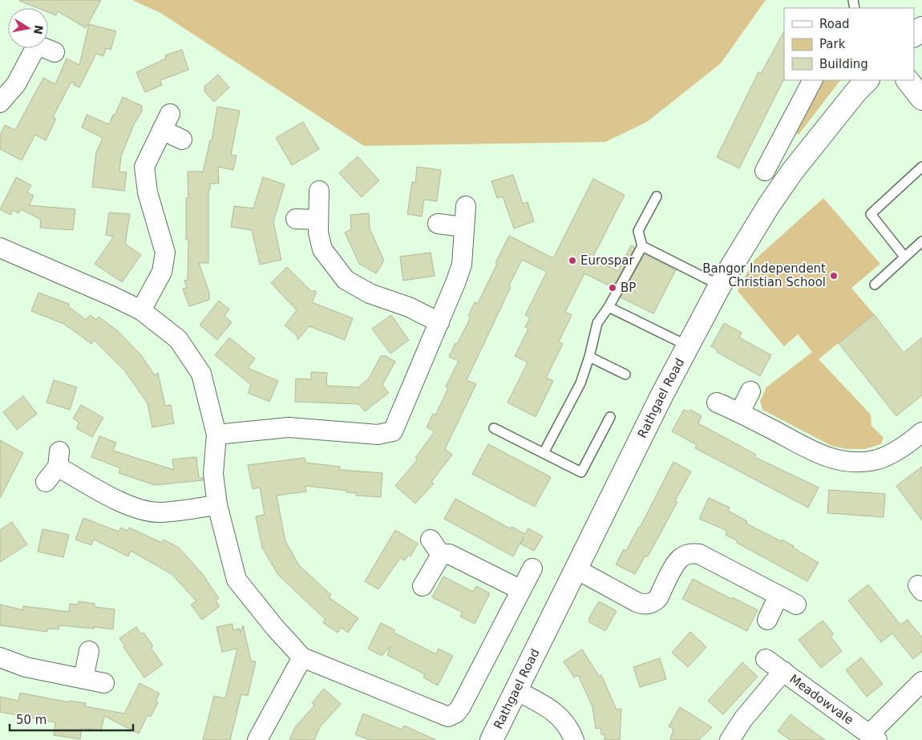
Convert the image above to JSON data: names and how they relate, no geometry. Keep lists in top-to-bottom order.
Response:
{
  "streets": {
    "street": ["Rathgael Road", "Meadowvale"]
  },
  "places": ["Eurospar", "Bangor Independent Christian School", "BP"],
  "legend": ["Road", "Park", "Building"],
  "scale_bar": "50 m",
  "north": "right"
}
